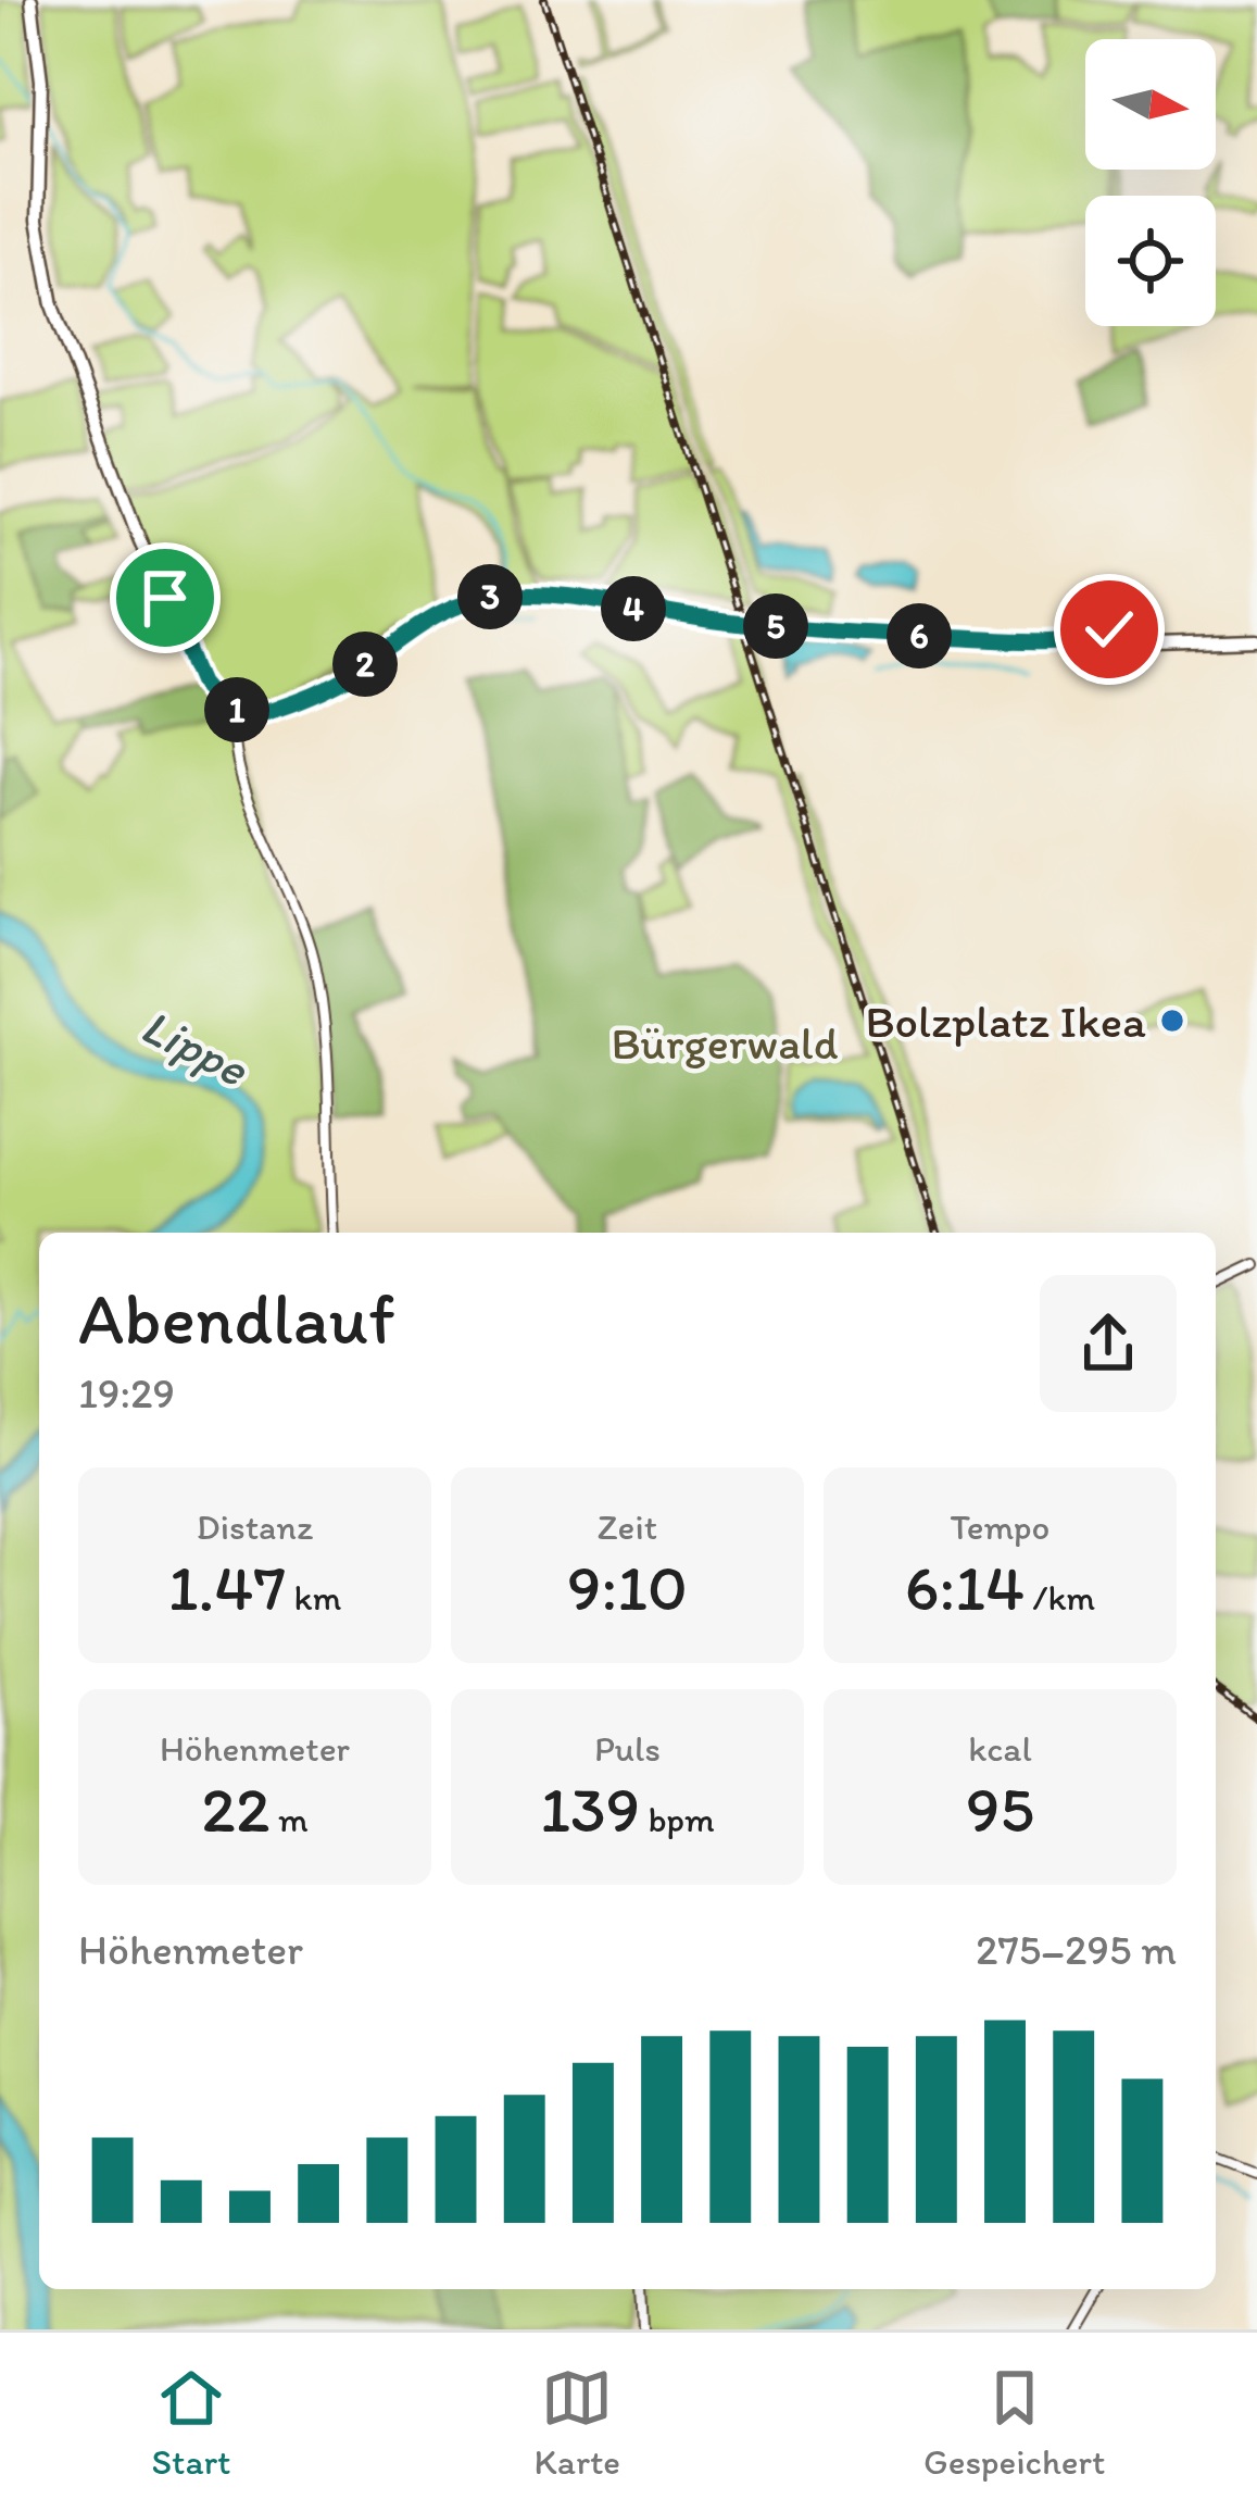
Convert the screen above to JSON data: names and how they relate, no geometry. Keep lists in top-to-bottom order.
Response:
{
  "water": ["Lippe"],
  "parks": ["Bürgerwald"],
  "places": ["Bolzplatz Ikea"],
  "north": "right",
  "page": {
    "pins": [
      "3",
      "4",
      "5",
      "6",
      "2",
      "1"
    ],
    "heading": ["Abendlauf", "19:29"],
    "stats": [
      ["Distanz", "1.47 km"],
      ["Zeit", "9:10"],
      ["Tempo", "6:14 /km"],
      ["Höhenmeter", "22 m"],
      ["Puls", "139 bpm"],
      ["kcal", "95"]
    ],
    "chart": ["Höhenmeter", "275–295 m"],
    "tabs": ["Start", "Karte", "Gespeichert"]
  }
}
